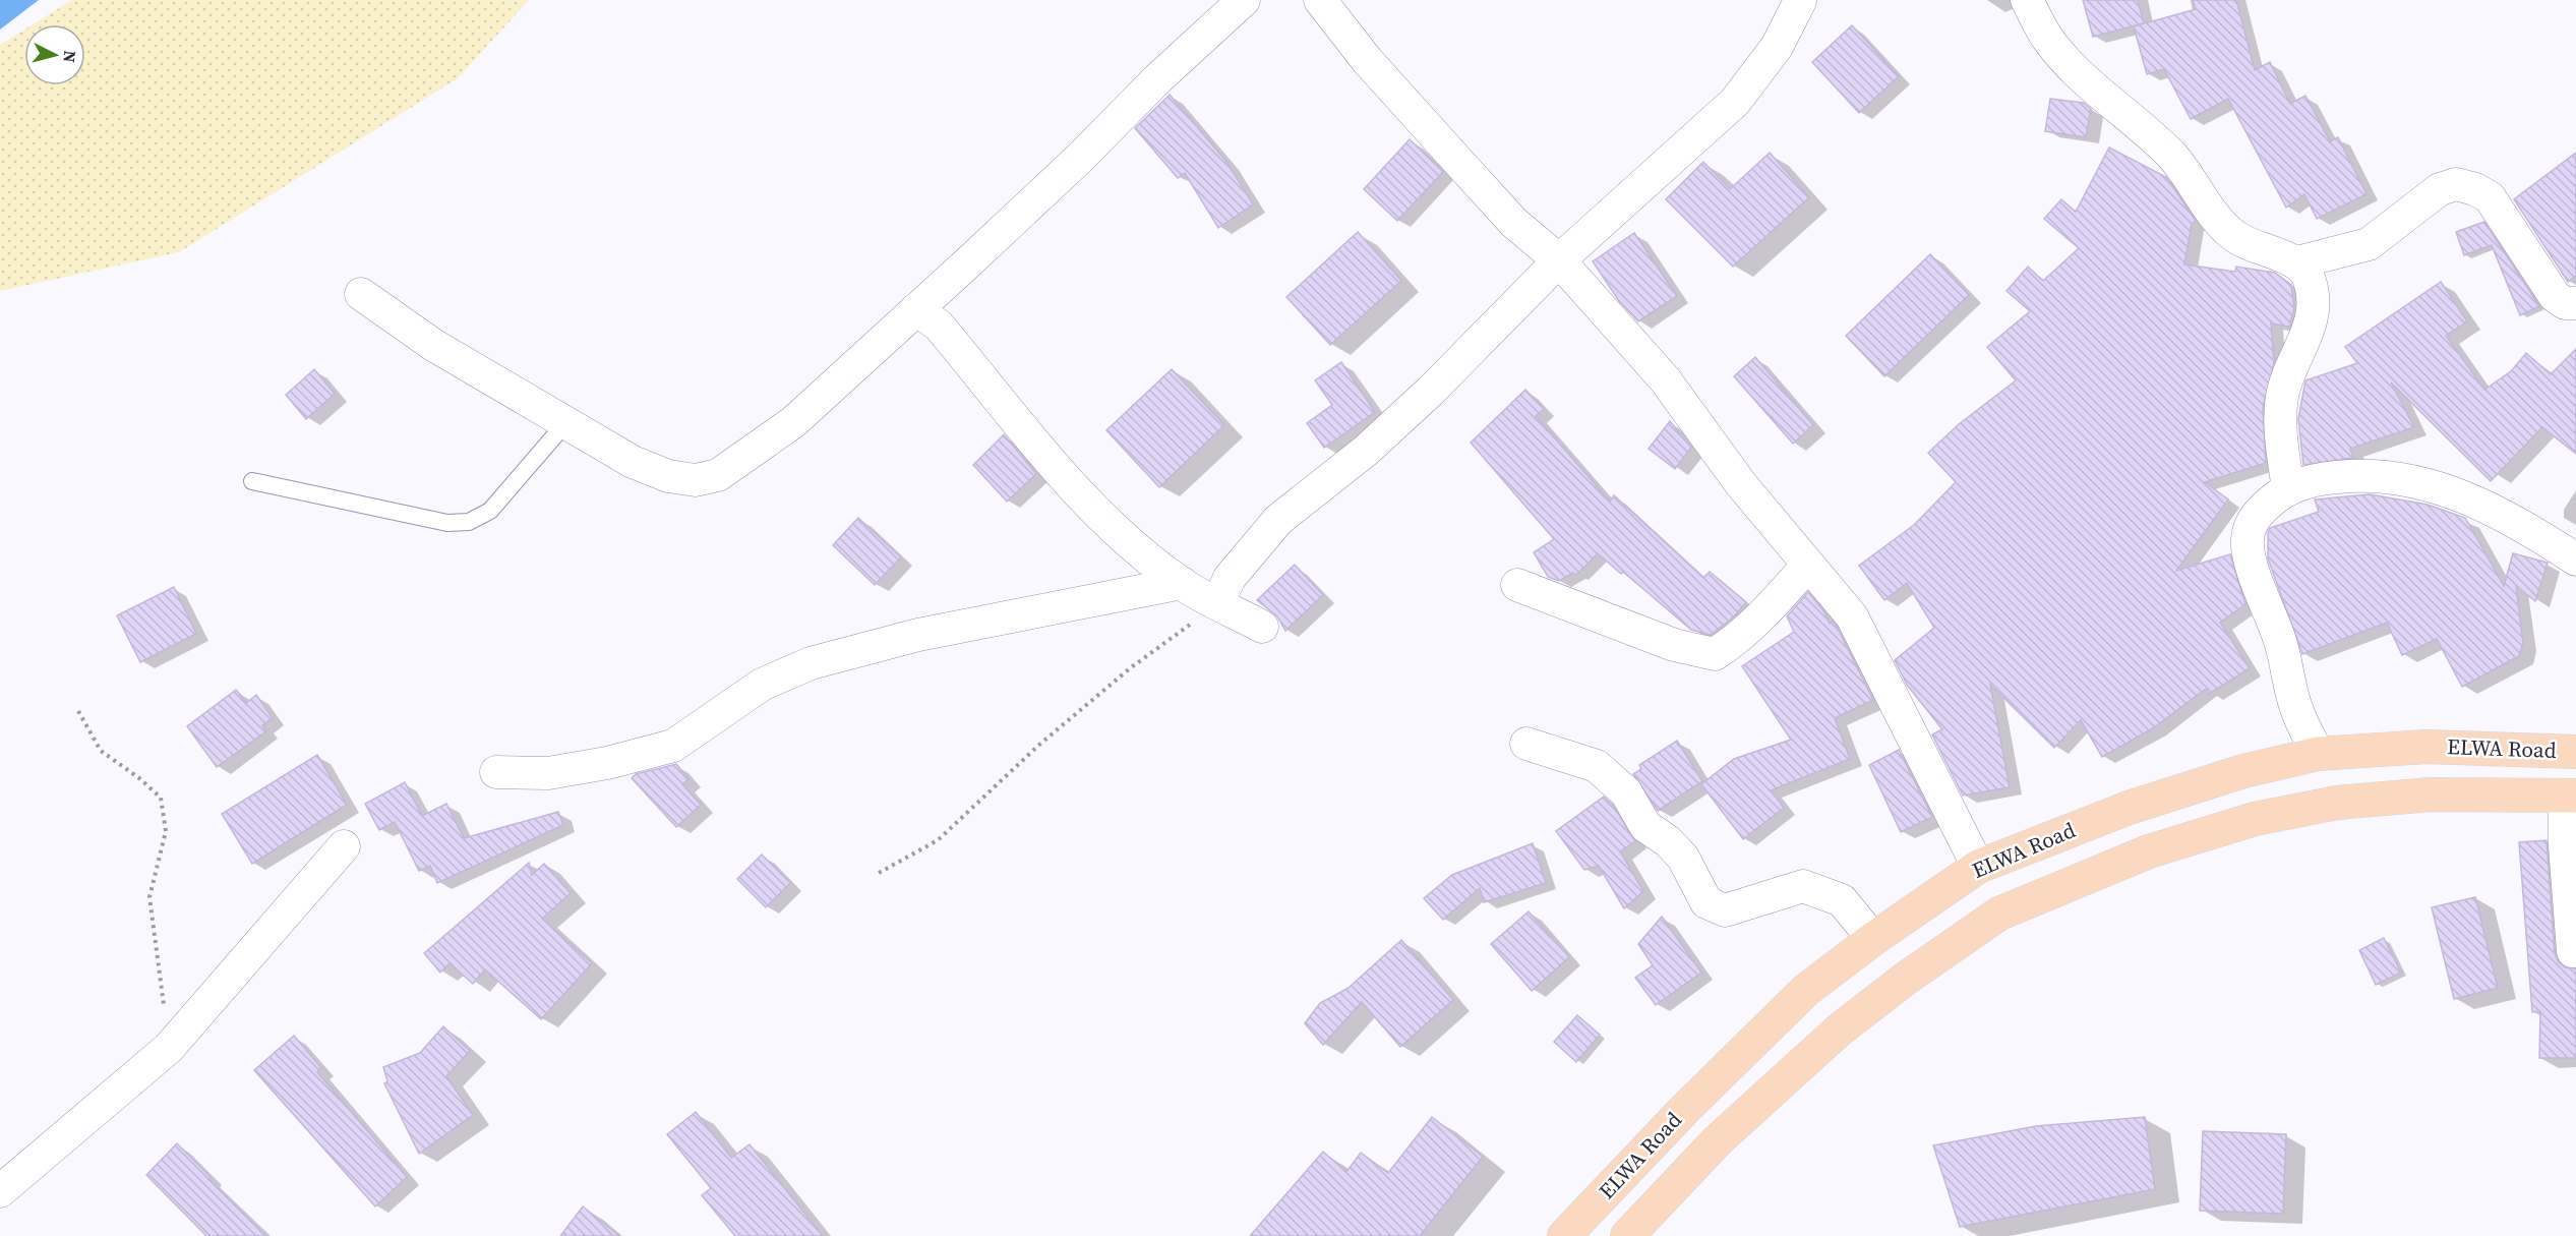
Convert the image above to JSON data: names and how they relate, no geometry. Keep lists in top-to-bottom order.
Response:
{
  "streets": {
    "main road": ["ELWA Road"]
  },
  "north": "right"
}
